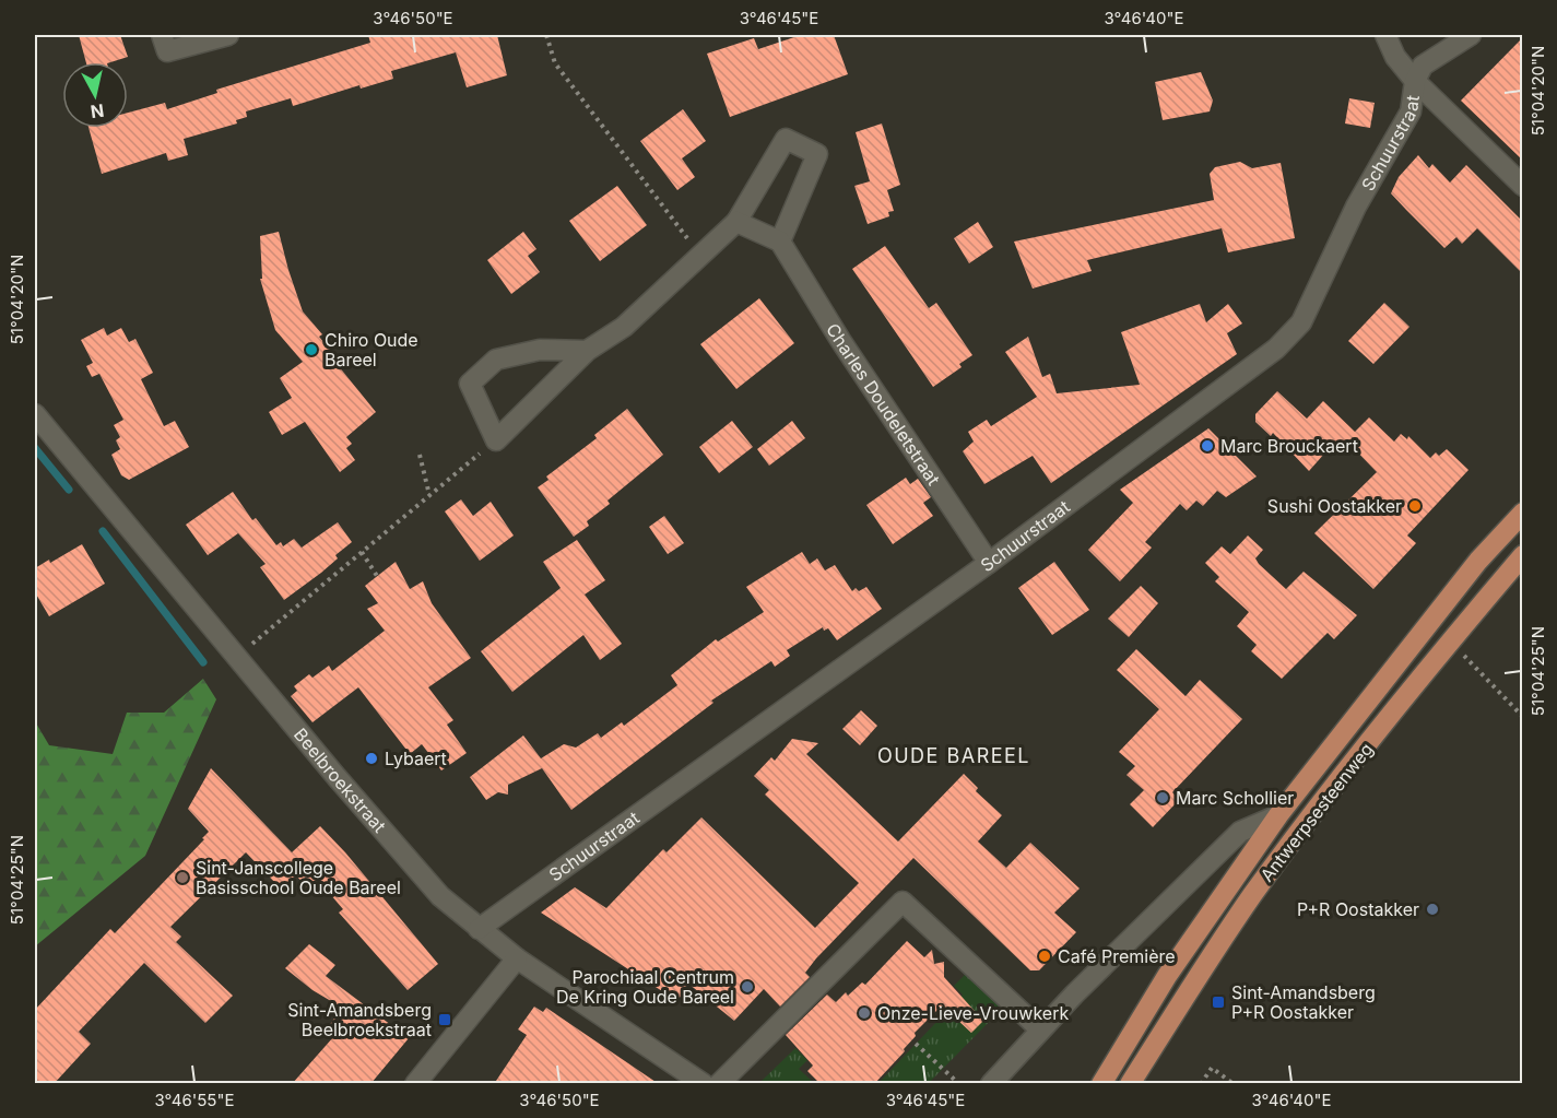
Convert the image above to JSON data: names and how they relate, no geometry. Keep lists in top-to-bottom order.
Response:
{
  "streets": {
    "main road": ["Antwerpsesteenweg"],
    "street": ["Schuurstraat", "Charles Doudeletstraat", "Beelbroekstraat"]
  },
  "crossings": [
    ["Schuurstraat", "Charles Doudeletstraat"],
    ["Schuurstraat", "Beelbroekstraat"]
  ],
  "districts": ["OUDE BAREEL"],
  "places": {
    "other": [
      "Chiro Oude Bareel",
      "Marc Brouckaert",
      "Sushi Oostakker",
      "Lybaert",
      "Marc Schollier",
      "Sint-Janscollege Basisschool Oude Bareel",
      "P+R Oostakker",
      "Café Première",
      "Parochiaal Centrum De Kring Oude Bareel",
      "Onze-Lieve-Vrouwkerk"
    ],
    "transit": ["Sint-Amandsberg P+R Oostakker", "Sint-Amandsberg Beelbroekstraat"]
  },
  "north": "bottom",
  "coordinates": [
    "3°46'50\"E",
    "3°46'45\"E",
    "3°46'40\"E",
    "51°04'20\"N",
    "51°04'25\"N",
    "3°46'55\"E"
  ]
}
